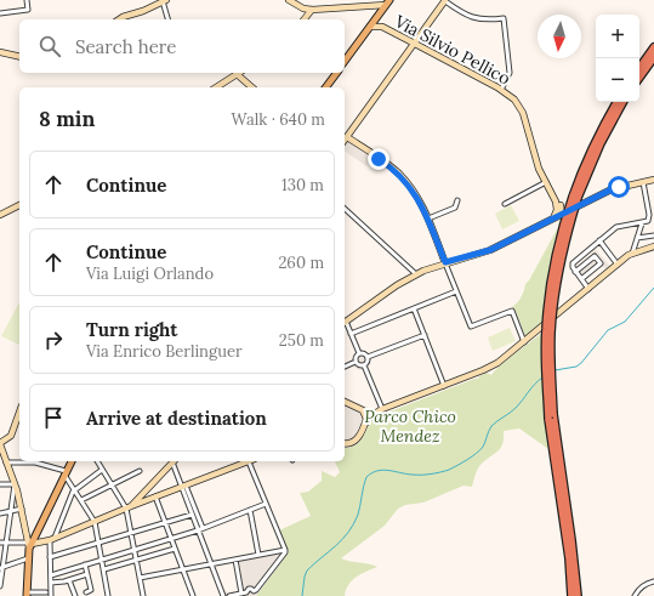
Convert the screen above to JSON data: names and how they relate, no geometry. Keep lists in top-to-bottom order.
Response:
{
  "streets": {
    "street": ["Via Silvio Pellico"]
  },
  "parks": ["Parco Chico Mendez"],
  "north": "bottom",
  "page": {
    "map_buttons": ["+", "−"],
    "search": "Search here",
    "heading": ["8 min", "Walk · 640 m"],
    "list": [
      ["Continue", "130 m"],
      ["Continue", "Via Luigi Orlando", "260 m"],
      ["Turn right", "Via Enrico Berlinguer", "250 m"],
      "Arrive at destination"
    ]
  }
}
